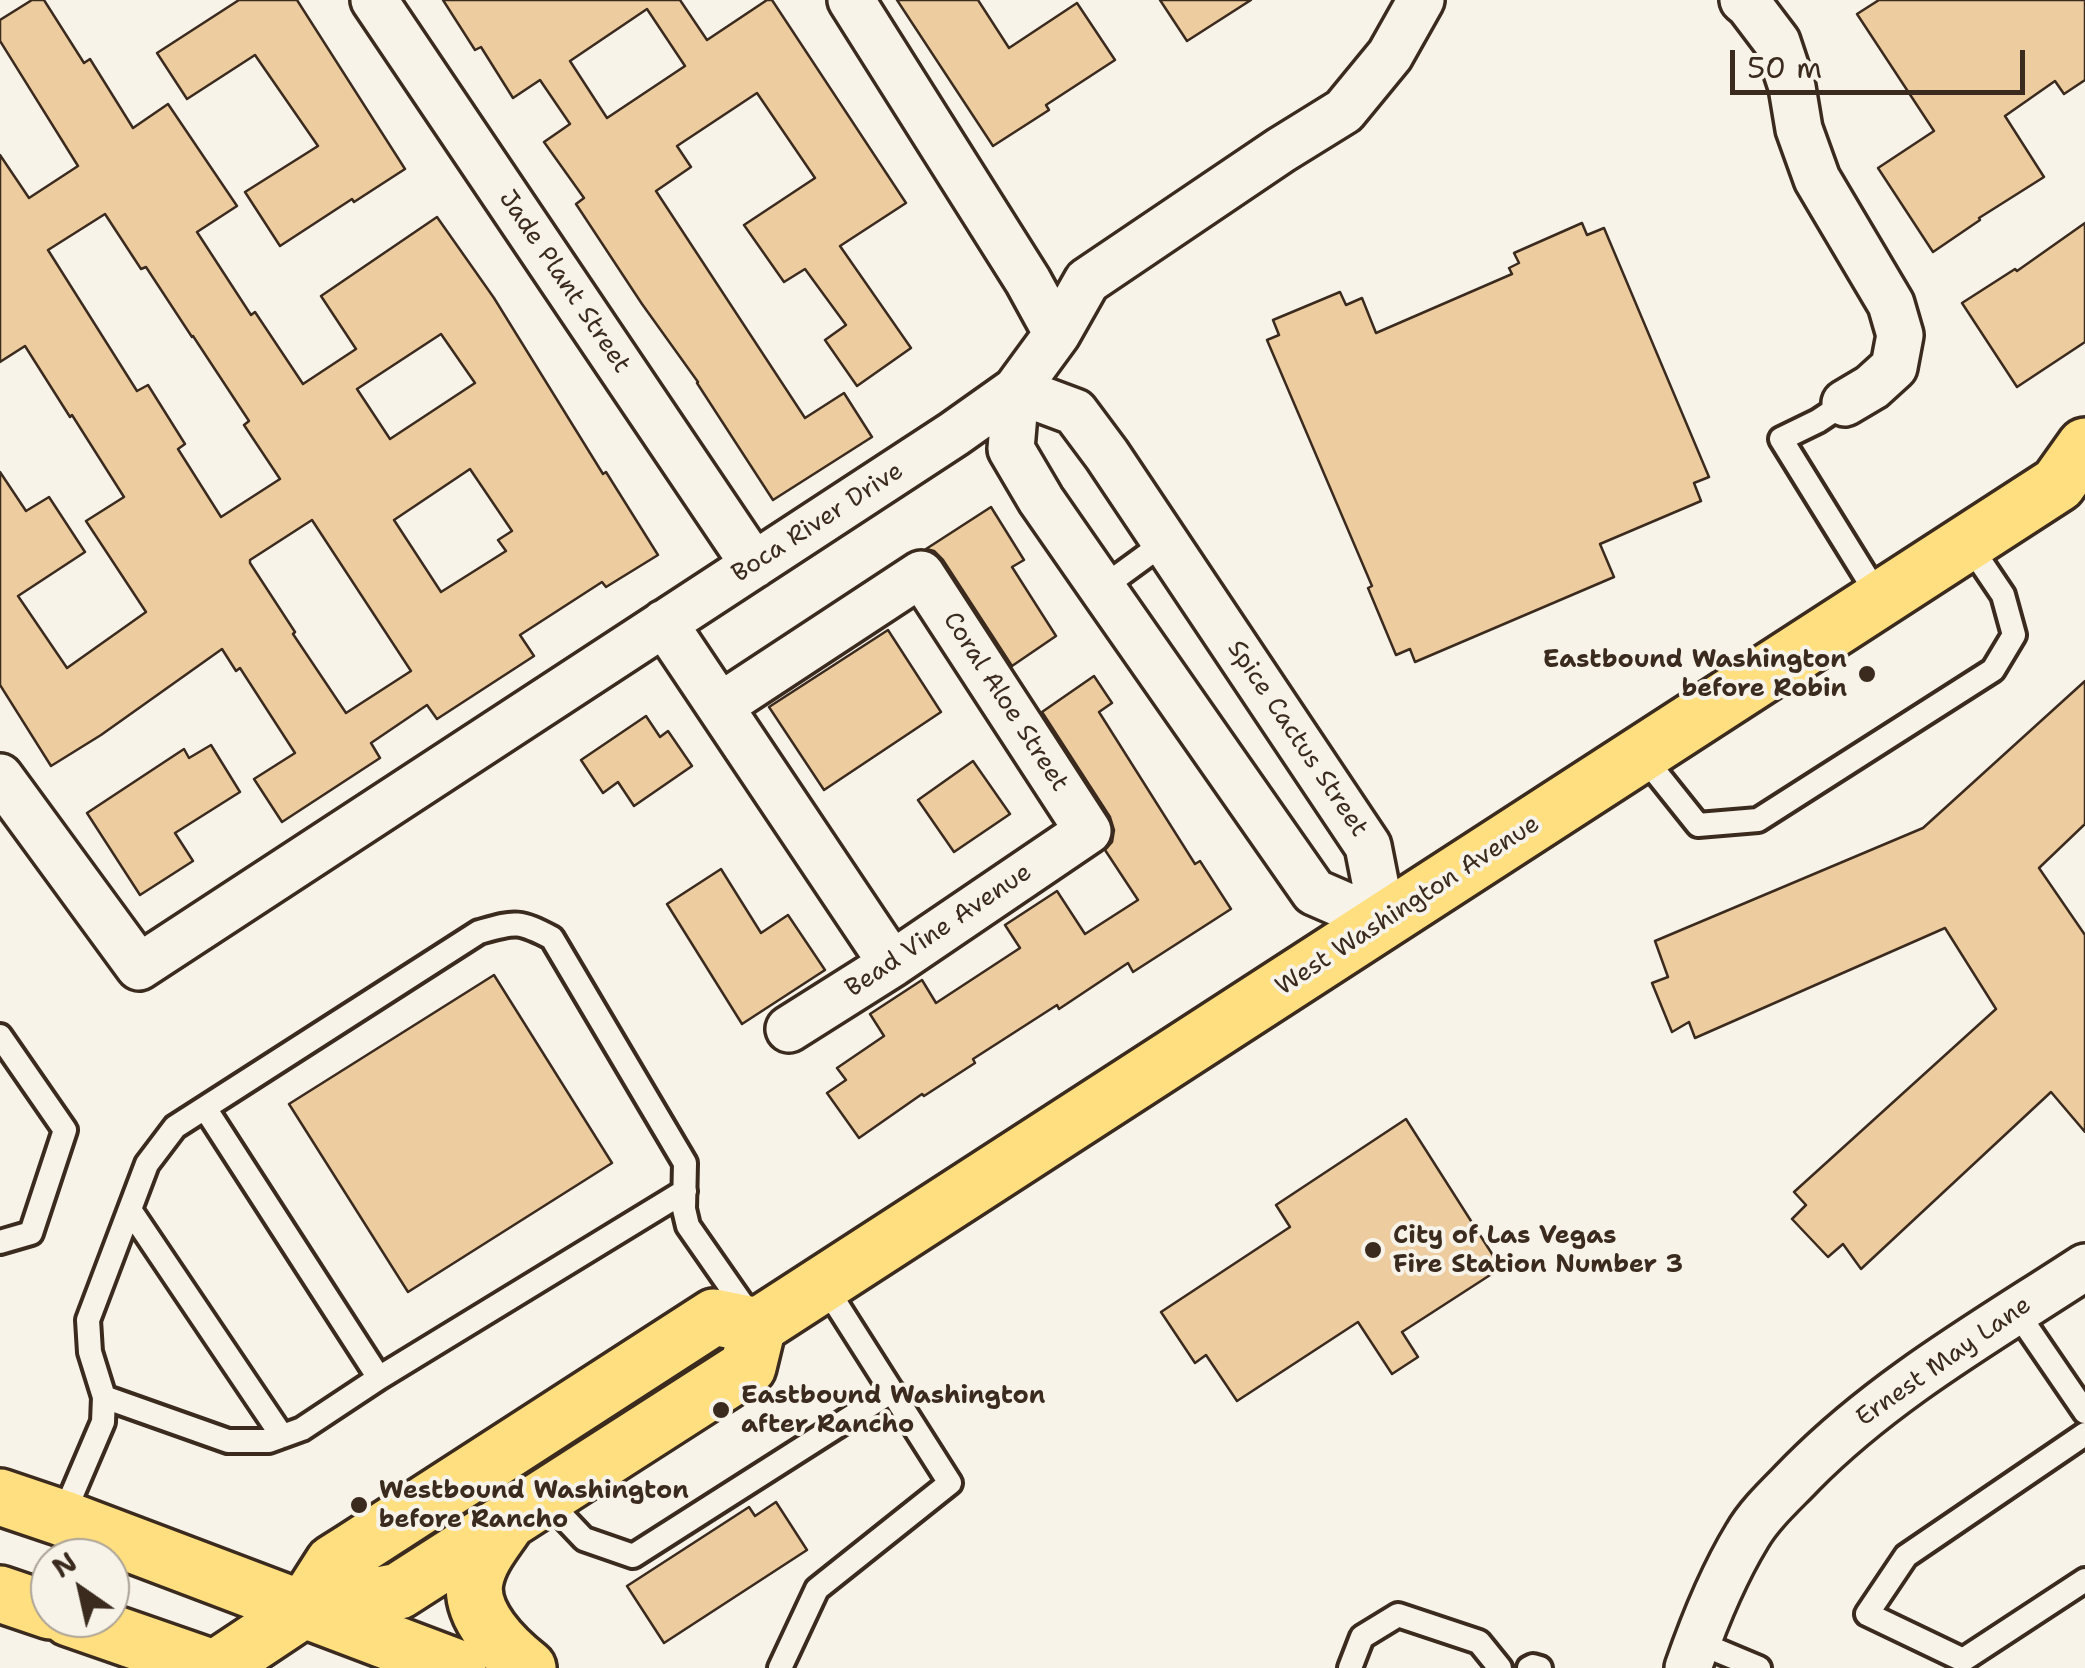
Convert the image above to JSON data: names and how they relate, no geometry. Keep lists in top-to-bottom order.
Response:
{
  "streets": {
    "main road": ["West Washington Avenue"],
    "street": [
      "Jade Plant Street",
      "Boca River Drive",
      "Coral Aloe Street",
      "Spice Cactus Street",
      "Bead Vine Avenue",
      "Ernest May Lane"
    ]
  },
  "crossings": [
    ["Jade Plant Street", "Boca River Drive"],
    ["Boca River Drive", "Spice Cactus Street"],
    ["Coral Aloe Street", "Bead Vine Avenue"],
    ["Spice Cactus Street", "West Washington Avenue"]
  ],
  "places": [
    "Eastbound Washington before Robin",
    "City of Las Vegas Fire Station Number 3",
    "Eastbound Washington after Rancho",
    "Westbound Washington before Rancho"
  ],
  "scale_bar": "50 m",
  "north": "top left"
}
